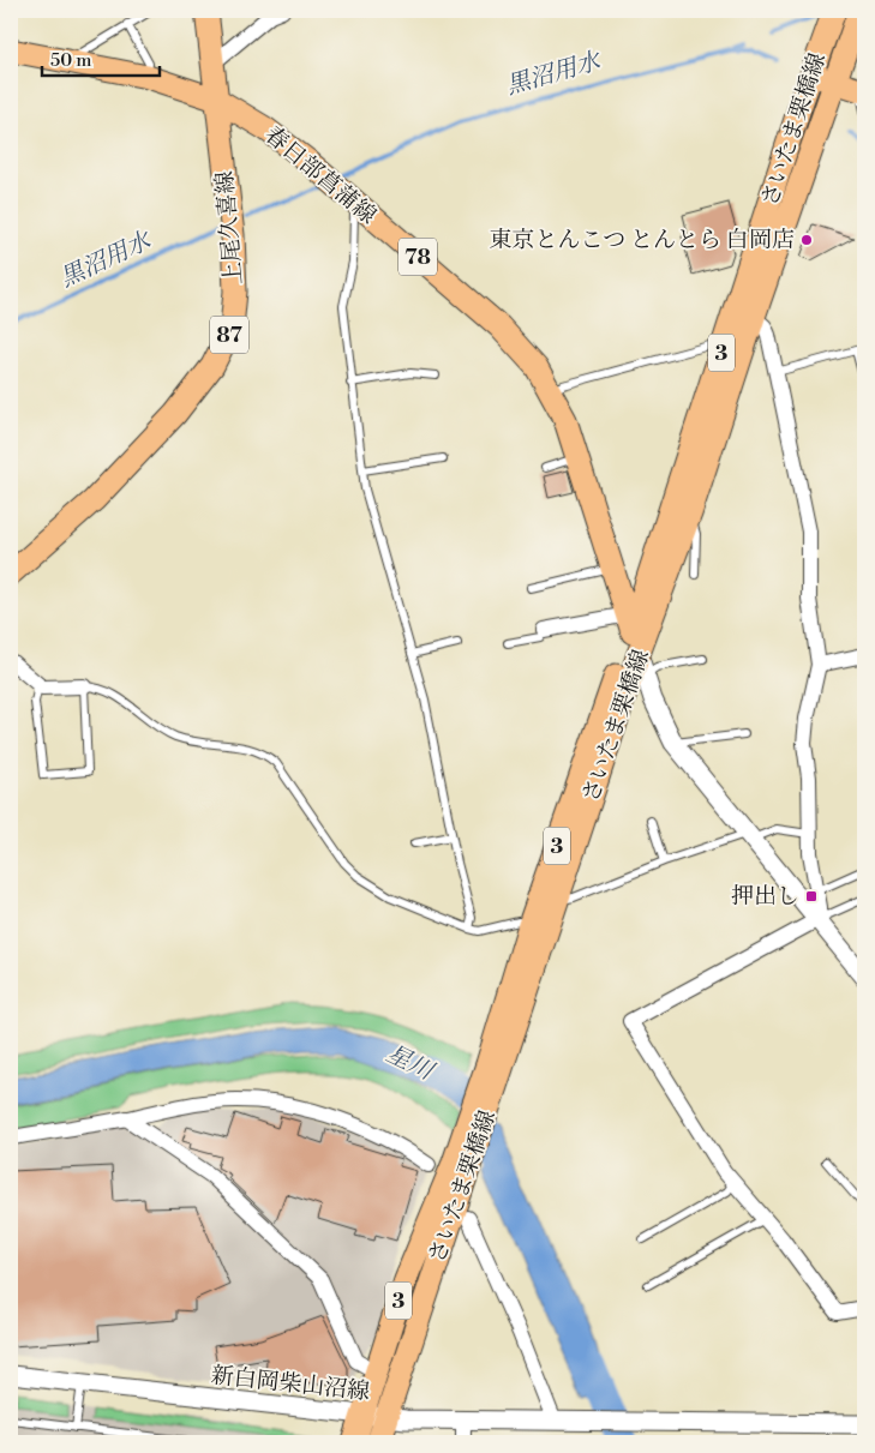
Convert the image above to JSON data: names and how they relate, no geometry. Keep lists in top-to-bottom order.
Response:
{
  "streets": {
    "main road": [
      "さいたま栗橋線",
      "春日部菖蒲線",
      "上尾久喜線",
      "78",
      "87",
      "3"
    ],
    "street": ["新白岡柴山沼線"]
  },
  "crossings": [
    ["さいたま栗橋線", "春日部菖蒲線"],
    ["さいたま栗橋線", "新白岡柴山沼線"],
    ["春日部菖蒲線", "上尾久喜線"]
  ],
  "water": ["黒沼用水", "星川"],
  "places": {
    "other": ["東京とんこつ とんとら 白岡店"],
    "transit": ["押出し"]
  },
  "scale_bar": "50 m"
}
